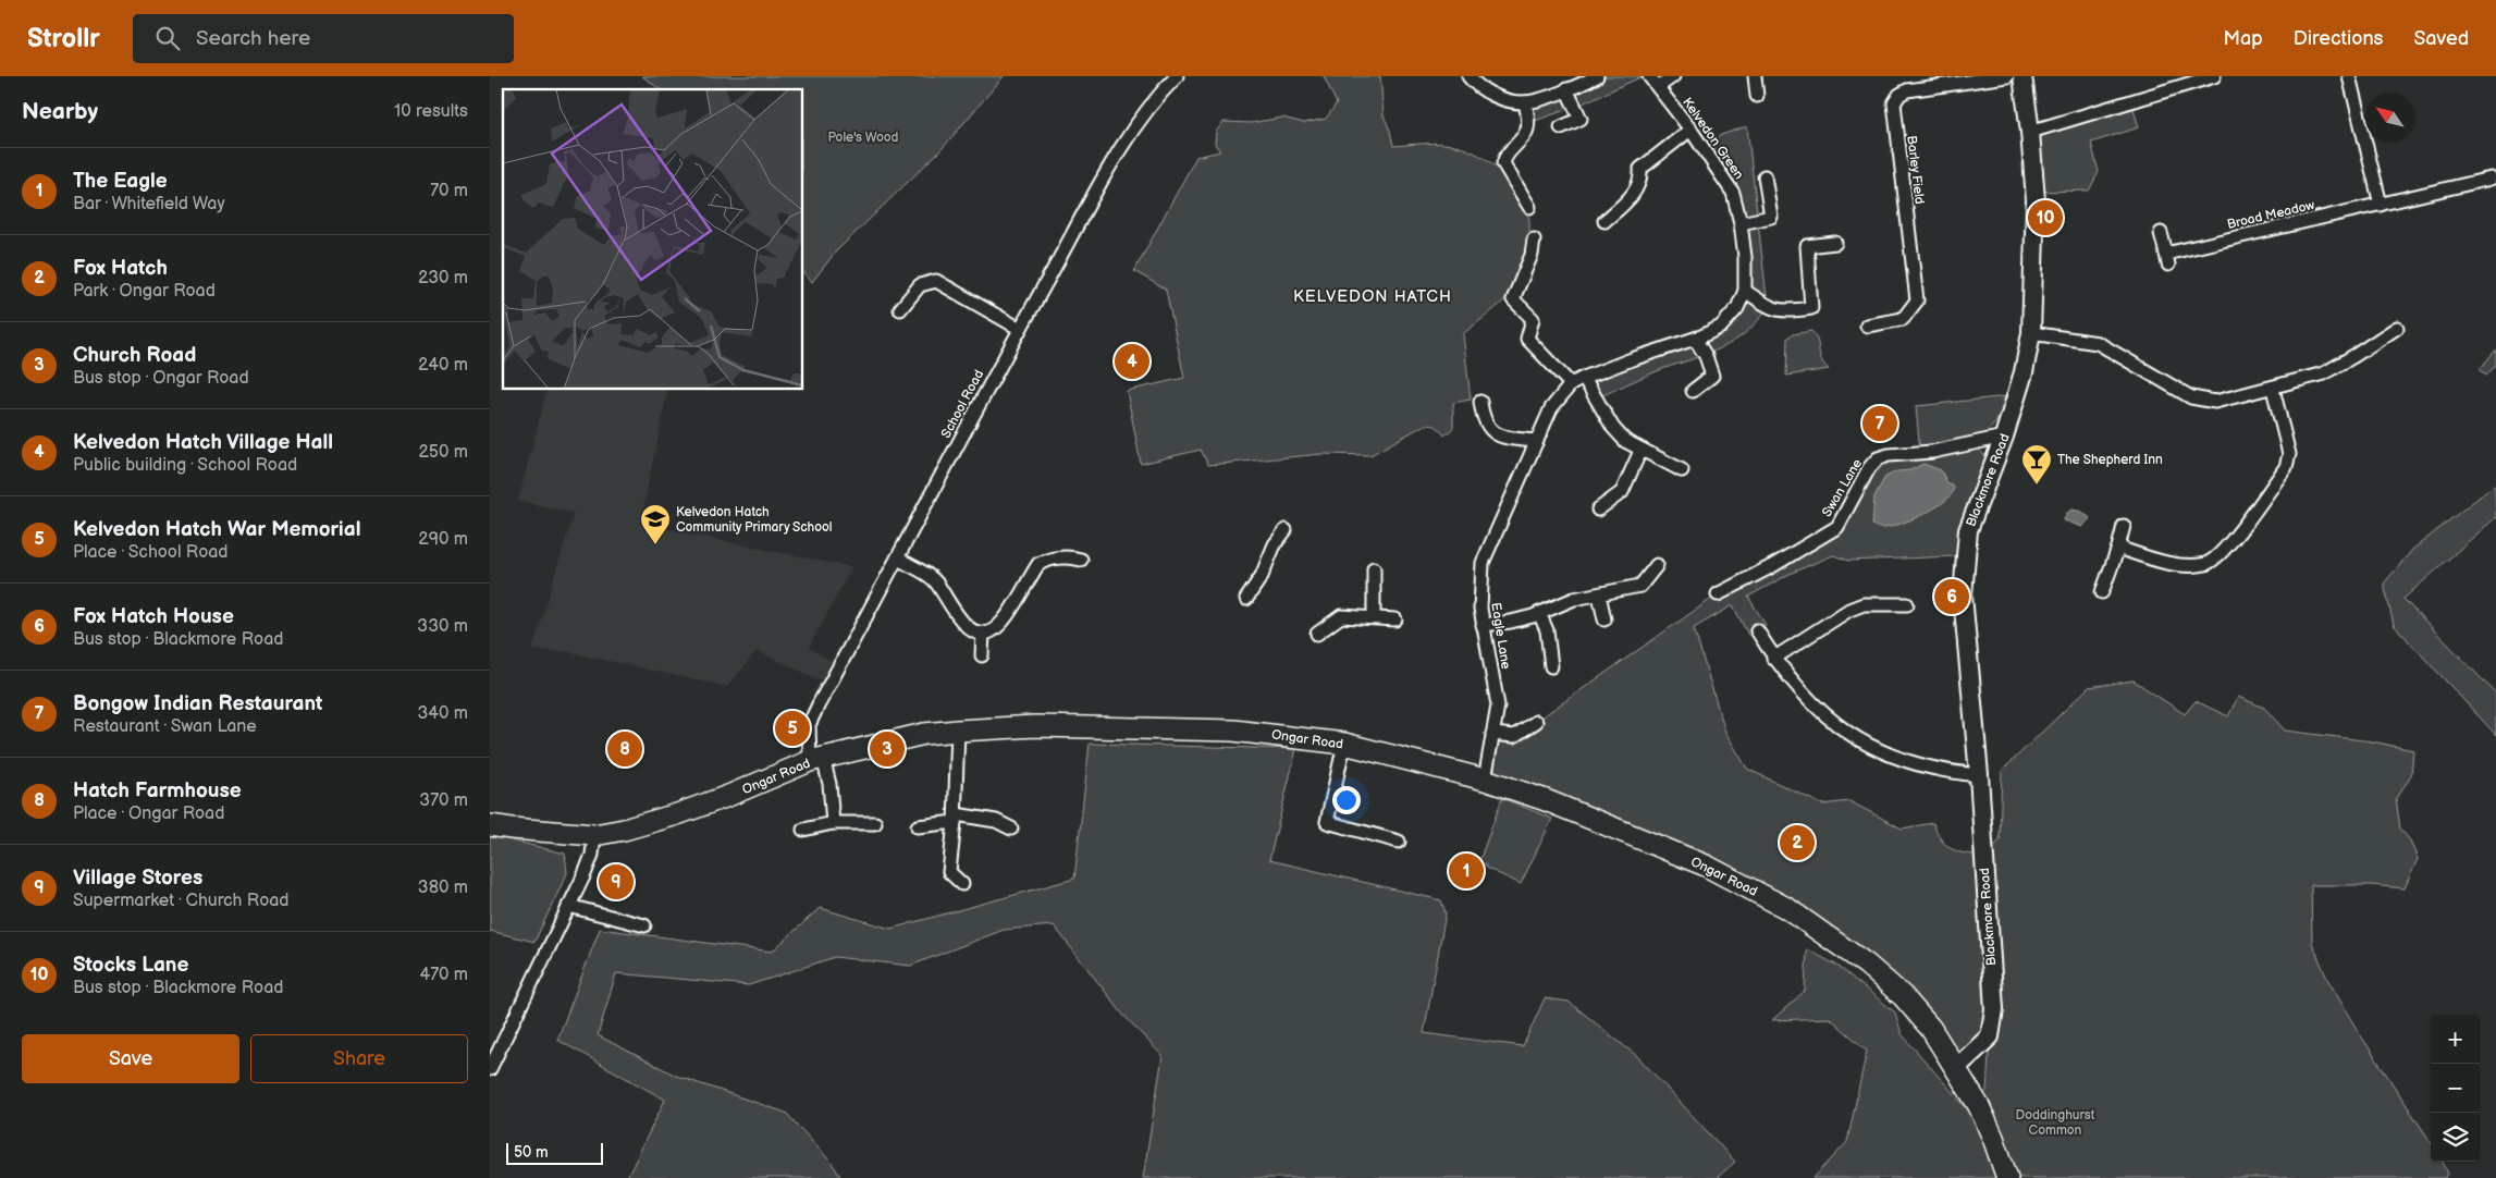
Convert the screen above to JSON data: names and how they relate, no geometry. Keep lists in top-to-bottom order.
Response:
{
  "streets": {
    "main road": ["Ongar Road"],
    "street": [
      "Kelvedon Green",
      "Barley Field",
      "Broad Meadow",
      "School Road",
      "Blackmore Road",
      "Swan Lane",
      "Eagle Lane"
    ]
  },
  "crossings": [
    ["Kelvedon Green", "Eagle Lane"],
    ["School Road", "Ongar Road"],
    ["Blackmore Road", "Swan Lane"],
    ["Blackmore Road", "Ongar Road"],
    ["Eagle Lane", "Ongar Road"]
  ],
  "districts": ["KELVEDON HATCH"],
  "parks": ["Pole's Wood", "Doddinghurst Common"],
  "places": {
    "bar": ["The Shepherd Inn"],
    "school or university": ["Kelvedon Hatch Community Primary School"]
  },
  "scale_bar": "50 m",
  "north": "top left",
  "page": {
    "header": "Strollr",
    "search": "Search here",
    "nav": ["Map", "Directions", "Saved"],
    "heading": ["Nearby", "10 results"],
    "list": [
      {
        "mark": "1",
        "name": "The Eagle",
        "note": "Bar · Whitefield Way",
        "value": "70 m"
      },
      {
        "mark": "2",
        "name": "Fox Hatch",
        "note": "Park · Ongar Road",
        "value": "230 m"
      },
      {
        "mark": "3",
        "name": "Church Road",
        "note": "Bus stop · Ongar Road",
        "value": "240 m"
      },
      {
        "mark": "4",
        "name": "Kelvedon Hatch Village Hall",
        "note": "Public building · School Road",
        "value": "250 m"
      },
      {
        "mark": "5",
        "name": "Kelvedon Hatch War Memorial",
        "note": "Place · School Road",
        "value": "290 m"
      },
      {
        "mark": "6",
        "name": "Fox Hatch House",
        "note": "Bus stop · Blackmore Road",
        "value": "330 m"
      },
      {
        "mark": "7",
        "name": "Bongow Indian Restaurant",
        "note": "Restaurant · Swan Lane",
        "value": "340 m"
      },
      {
        "mark": "8",
        "name": "Hatch Farmhouse",
        "note": "Place · Ongar Road",
        "value": "370 m"
      },
      {
        "mark": "9",
        "name": "Village Stores",
        "note": "Supermarket · Church Road",
        "value": "380 m"
      },
      {
        "mark": "10",
        "name": "Stocks Lane",
        "note": "Bus stop · Blackmore Road",
        "value": "470 m"
      }
    ],
    "pins": [
      "10",
      "4",
      "7",
      "6",
      "5",
      "3",
      "8",
      "2",
      "1",
      "9"
    ],
    "map_buttons": ["+", "−"],
    "buttons": ["Save", "Share"],
    "scale": "50 m"
  }
}
